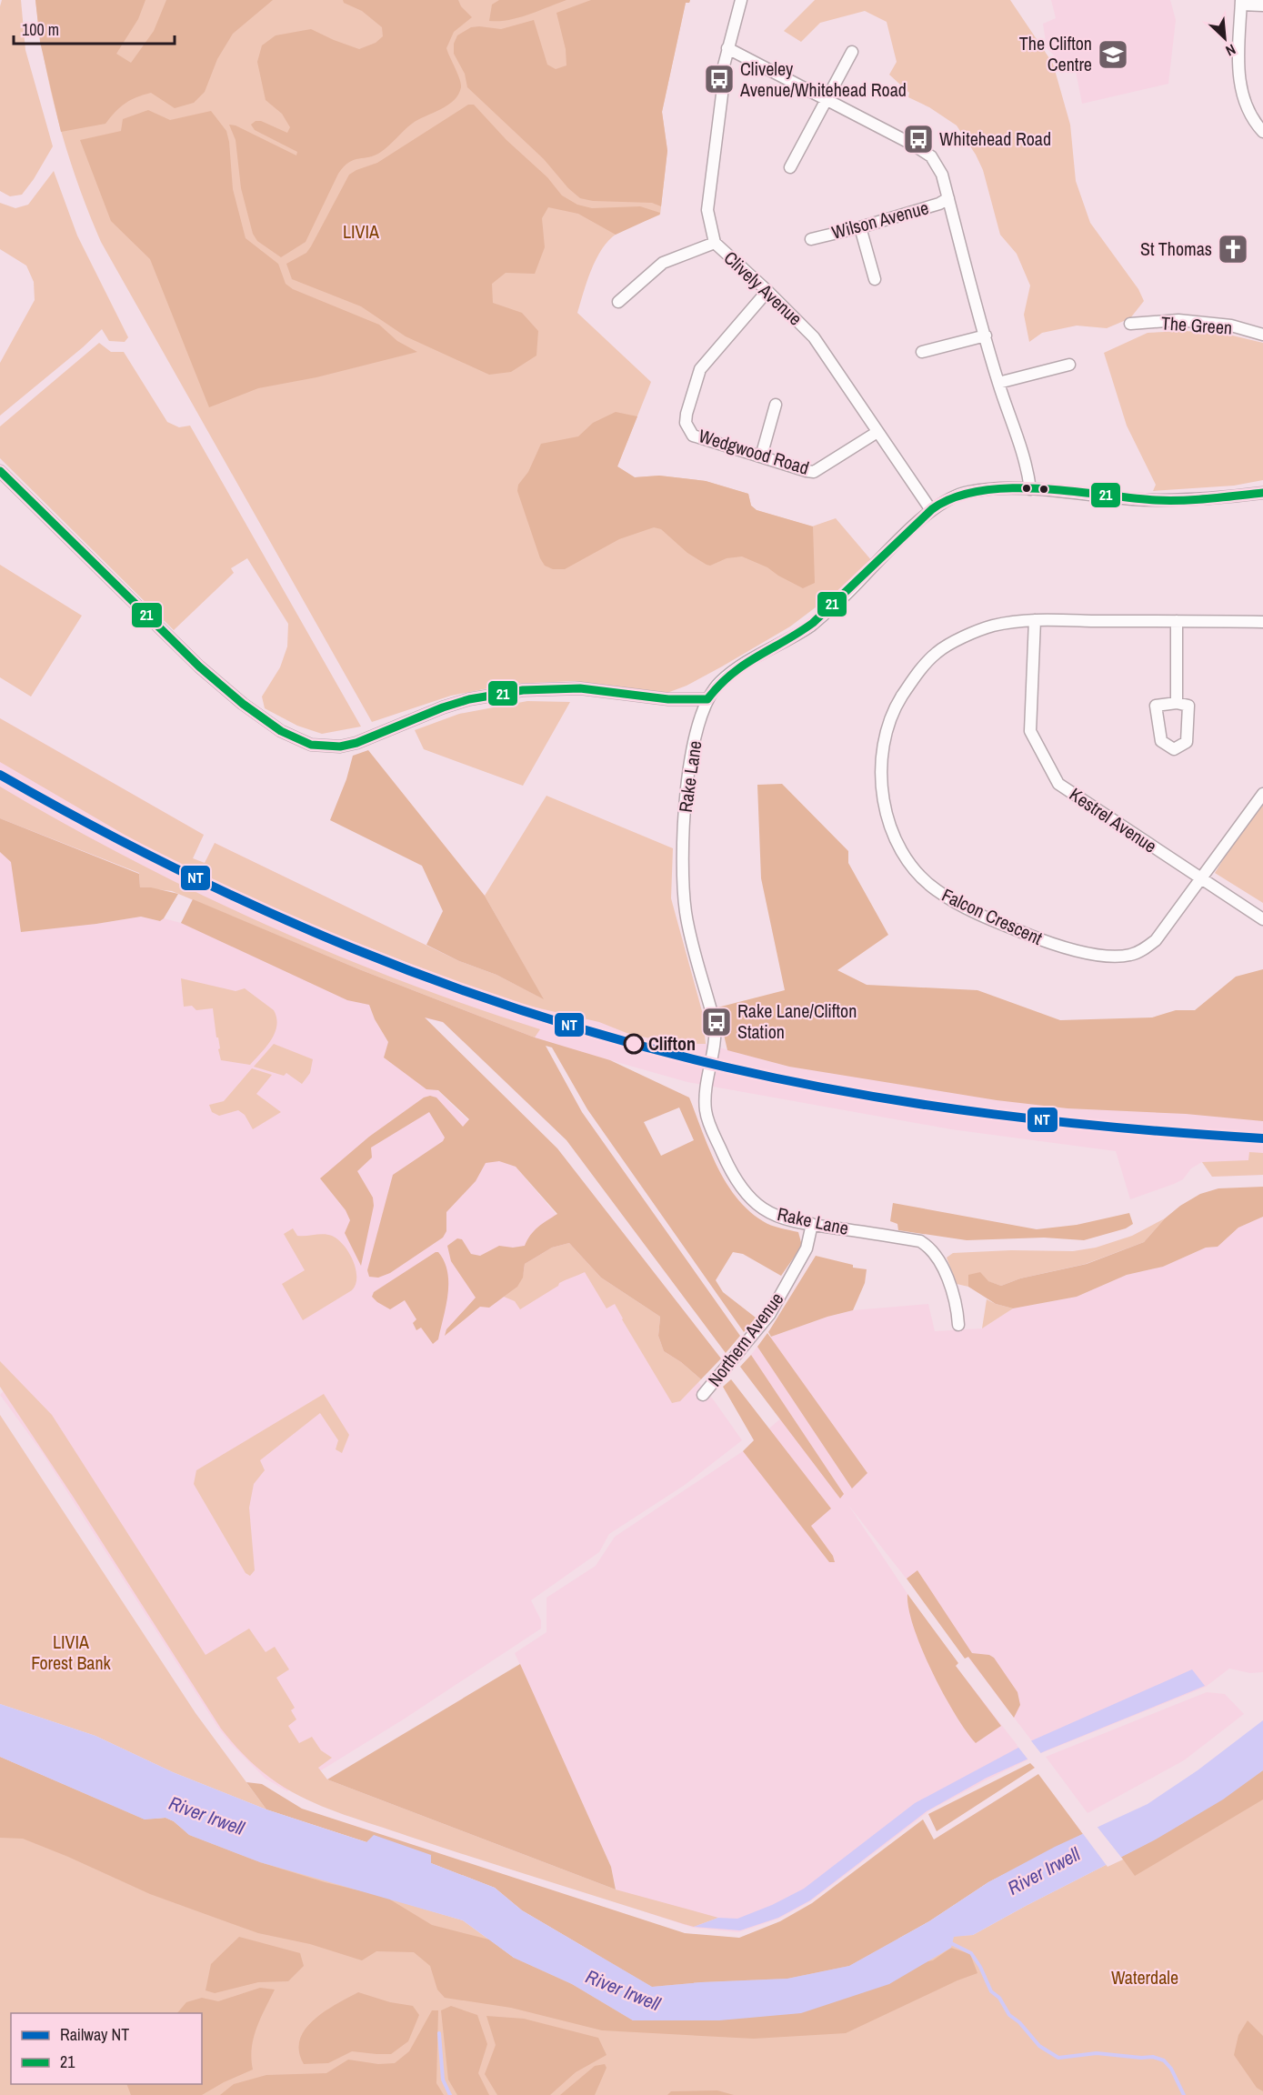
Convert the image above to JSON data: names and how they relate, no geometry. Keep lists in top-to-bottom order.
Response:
{
  "streets": {
    "street": [
      "Wilson Avenue",
      "Clively Avenue",
      "The Green",
      "Wedgwood Road",
      "Rake Lane",
      "Kestrel Avenue",
      "Falcon Crescent",
      "Northern Avenue"
    ]
  },
  "crossings": [
    ["Clively Avenue", "Wedgwood Road"],
    ["Clively Avenue", "Rake Lane"],
    ["Rake Lane", "Northern Avenue"],
    ["Kestrel Avenue", "Falcon Crescent"]
  ],
  "water": ["River Irwell"],
  "parks": ["LIVIA", "LIVIA Forest Bank", "Waterdale"],
  "places": {
    "school or university": ["The Clifton Centre"],
    "bus stop": ["Cliveley Avenue/Whitehead Road", "Whitehead Road", "Rake Lane/Clifton Station"],
    "church": ["St Thomas"],
    "other": ["Clifton"]
  },
  "lines": ["transit line 21", "rail line NT"],
  "legend": ["Railway NT", "21"],
  "scale_bar": "100 m",
  "north": "bottom right"
}
